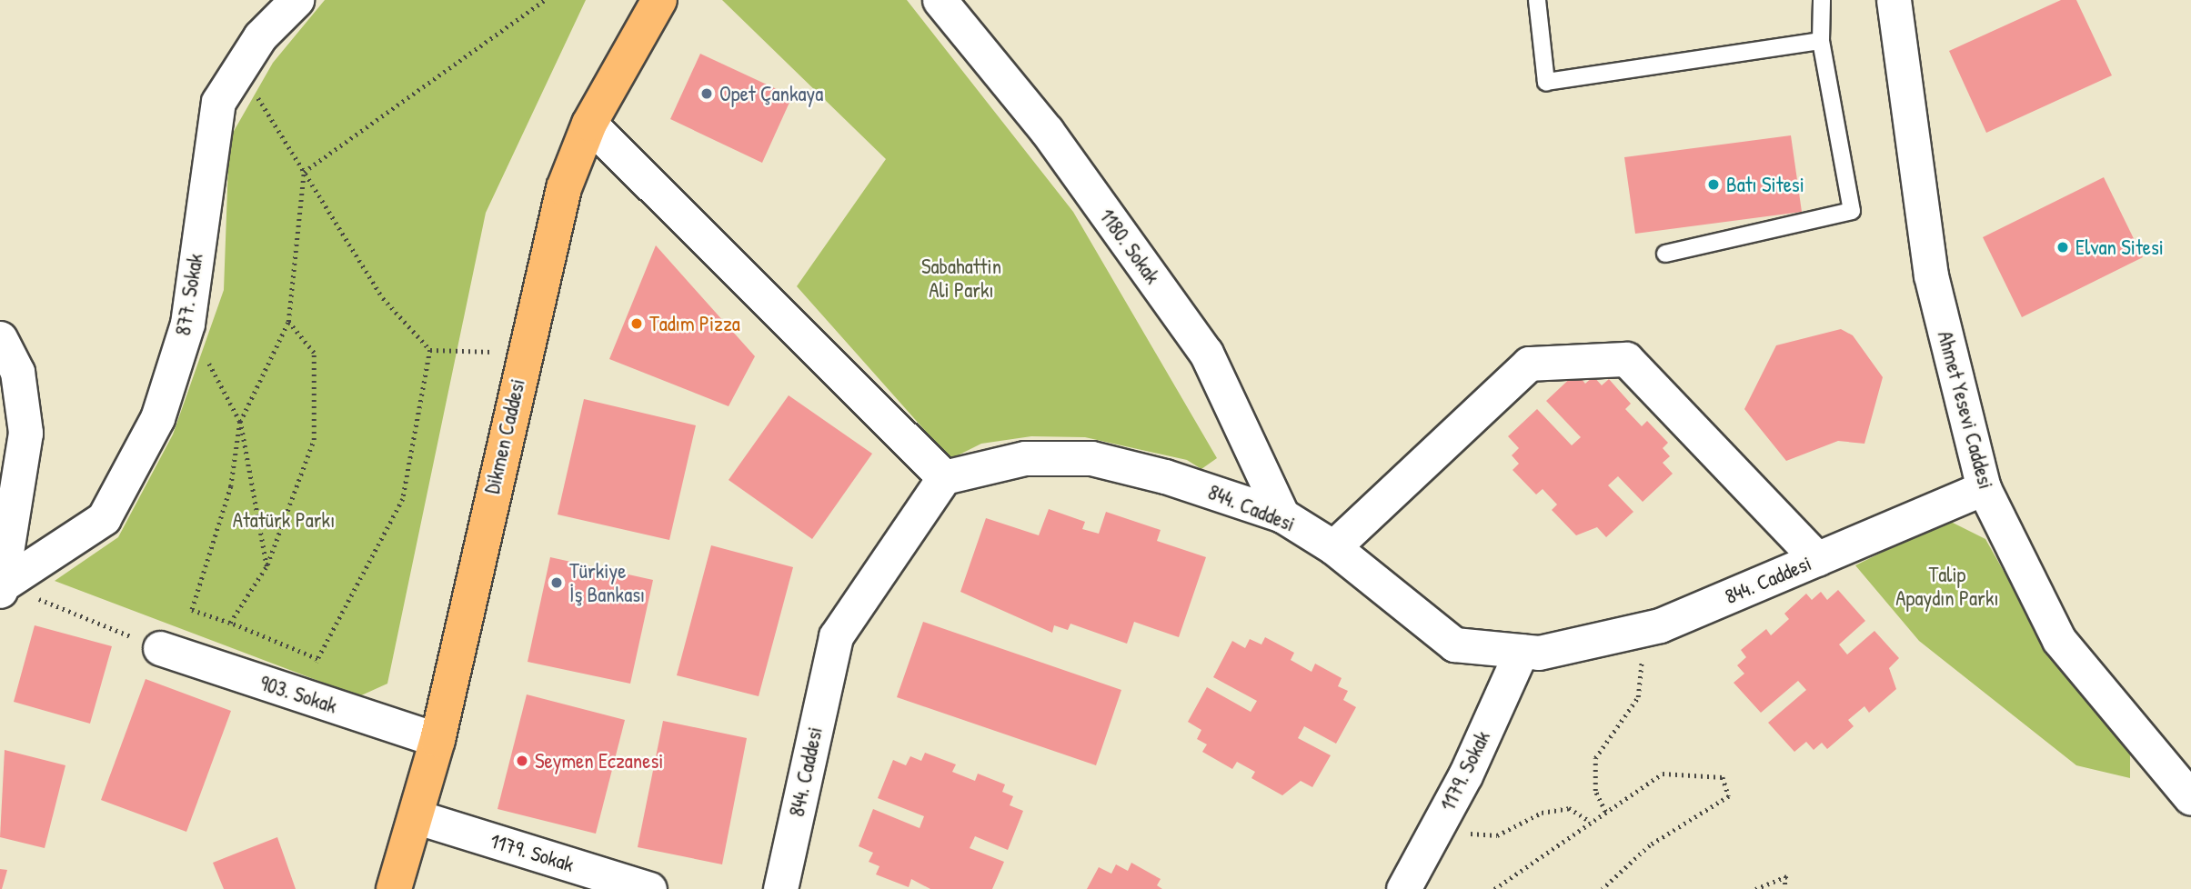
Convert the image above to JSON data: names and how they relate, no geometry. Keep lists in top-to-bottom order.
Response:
{
  "streets": {
    "main road": ["Dikmen Caddesi"],
    "street": [
      "1180. Sokak",
      "877. Sokak",
      "Ahmet Yesevi Caddesi",
      "844. Caddesi",
      "903. Sokak",
      "1179. Sokak"
    ]
  },
  "crossings": [
    ["1180. Sokak", "844. Caddesi"],
    ["Ahmet Yesevi Caddesi", "844. Caddesi"],
    ["Dikmen Caddesi", "903. Sokak"],
    ["Dikmen Caddesi", "1179. Sokak"],
    ["844. Caddesi", "1179. Sokak"]
  ],
  "parks": ["Sabahattin Ali Parkı", "Atatürk Parkı", "Talip Apaydın Parkı"],
  "places": [
    "Opet Çankaya",
    "Batı Sitesi",
    "Elvan Sitesi",
    "Tadım Pizza",
    "Türkiye İş Bankası",
    "Seymen Eczanesi"
  ]
}
